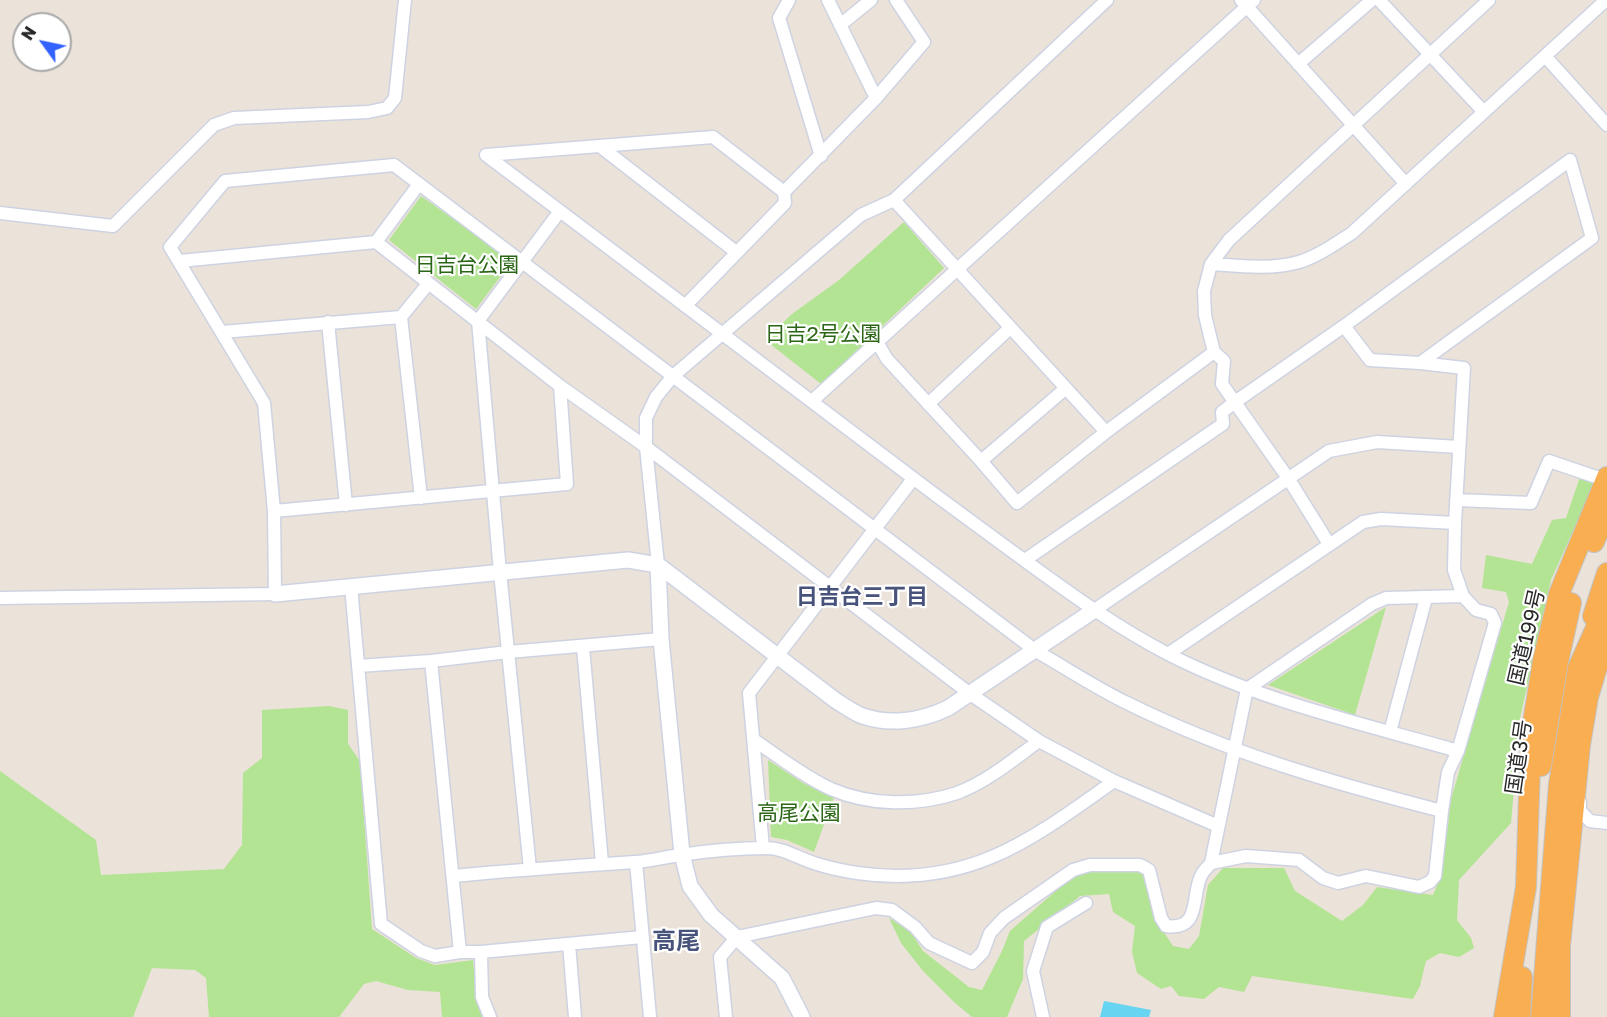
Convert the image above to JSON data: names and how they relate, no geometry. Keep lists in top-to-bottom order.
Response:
{
  "streets": {
    "highway": ["国道199号", "国道3号"]
  },
  "crossings": [
    ["国道199号", "国道3号"]
  ],
  "districts": ["日吉台三丁目", "高尾"],
  "parks": ["日吉台公園", "日吉2号公園", "高尾公園"],
  "north": "top left"
}
